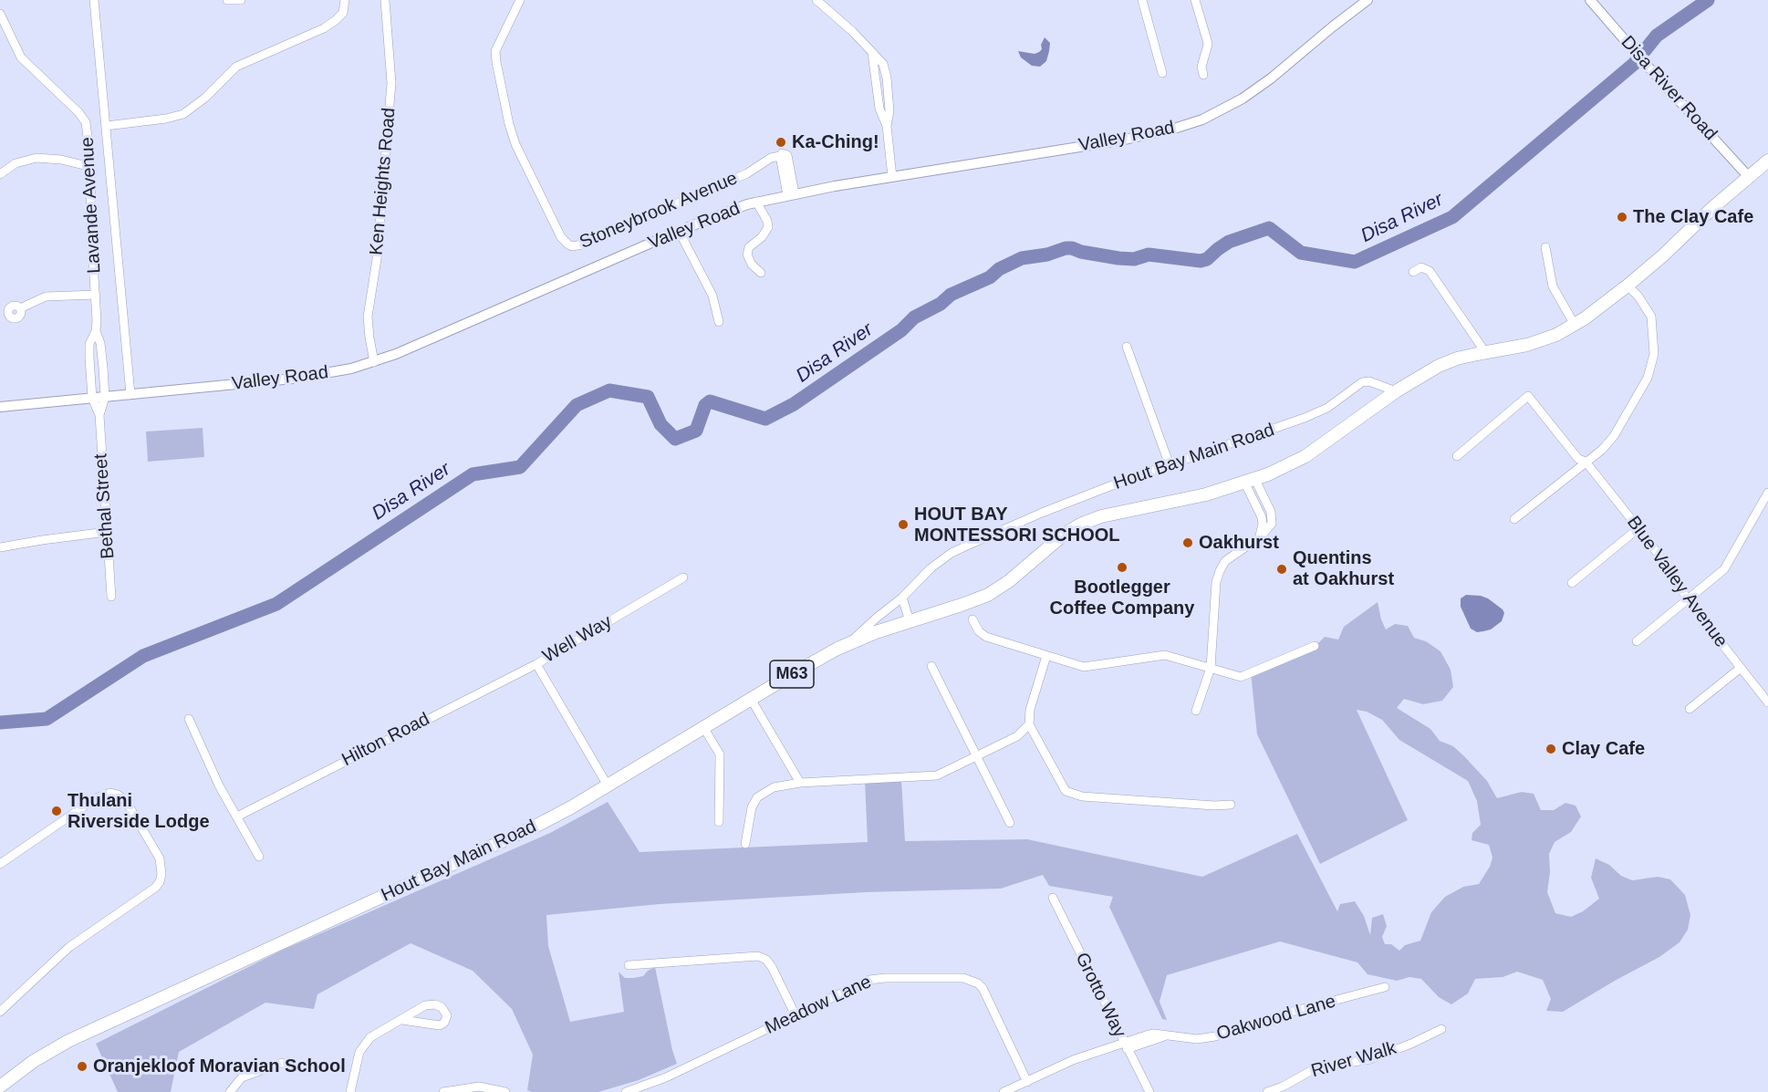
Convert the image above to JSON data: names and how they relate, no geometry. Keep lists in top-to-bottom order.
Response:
{
  "streets": {
    "main road": ["Hout Bay Main Road", "M63"],
    "street": [
      "Disa River Road",
      "Valley Road",
      "Ken Heights Road",
      "Lavande Avenue",
      "Stoneybrook Avenue",
      "Bethal Street",
      "Blue Valley Avenue",
      "Well Way",
      "Hilton Road",
      "Grotto Way",
      "Meadow Lane",
      "Oakwood Lane",
      "River Walk"
    ]
  },
  "crossings": [
    ["Disa River Road", "Hout Bay Main Road"],
    ["Valley Road", "Ken Heights Road"],
    ["Valley Road", "Lavande Avenue"],
    ["Valley Road", "Stoneybrook Avenue"],
    ["Valley Road", "Bethal Street"],
    ["Lavande Avenue", "Bethal Street"],
    ["Hout Bay Main Road", "Well Way"],
    ["Well Way", "Hilton Road"],
    ["Grotto Way", "Oakwood Lane"],
    ["Meadow Lane", "Oakwood Lane"]
  ],
  "water": ["Disa River"],
  "places": [
    "Ka-Ching!",
    "The Clay Cafe",
    "HOUT BAY MONTESSORI SCHOOL",
    "Oakhurst",
    "Bootlegger Coffee Company",
    "Quentins at Oakhurst",
    "Clay Cafe",
    "Thulani Riverside Lodge",
    "Oranjekloof Moravian School"
  ]
}
